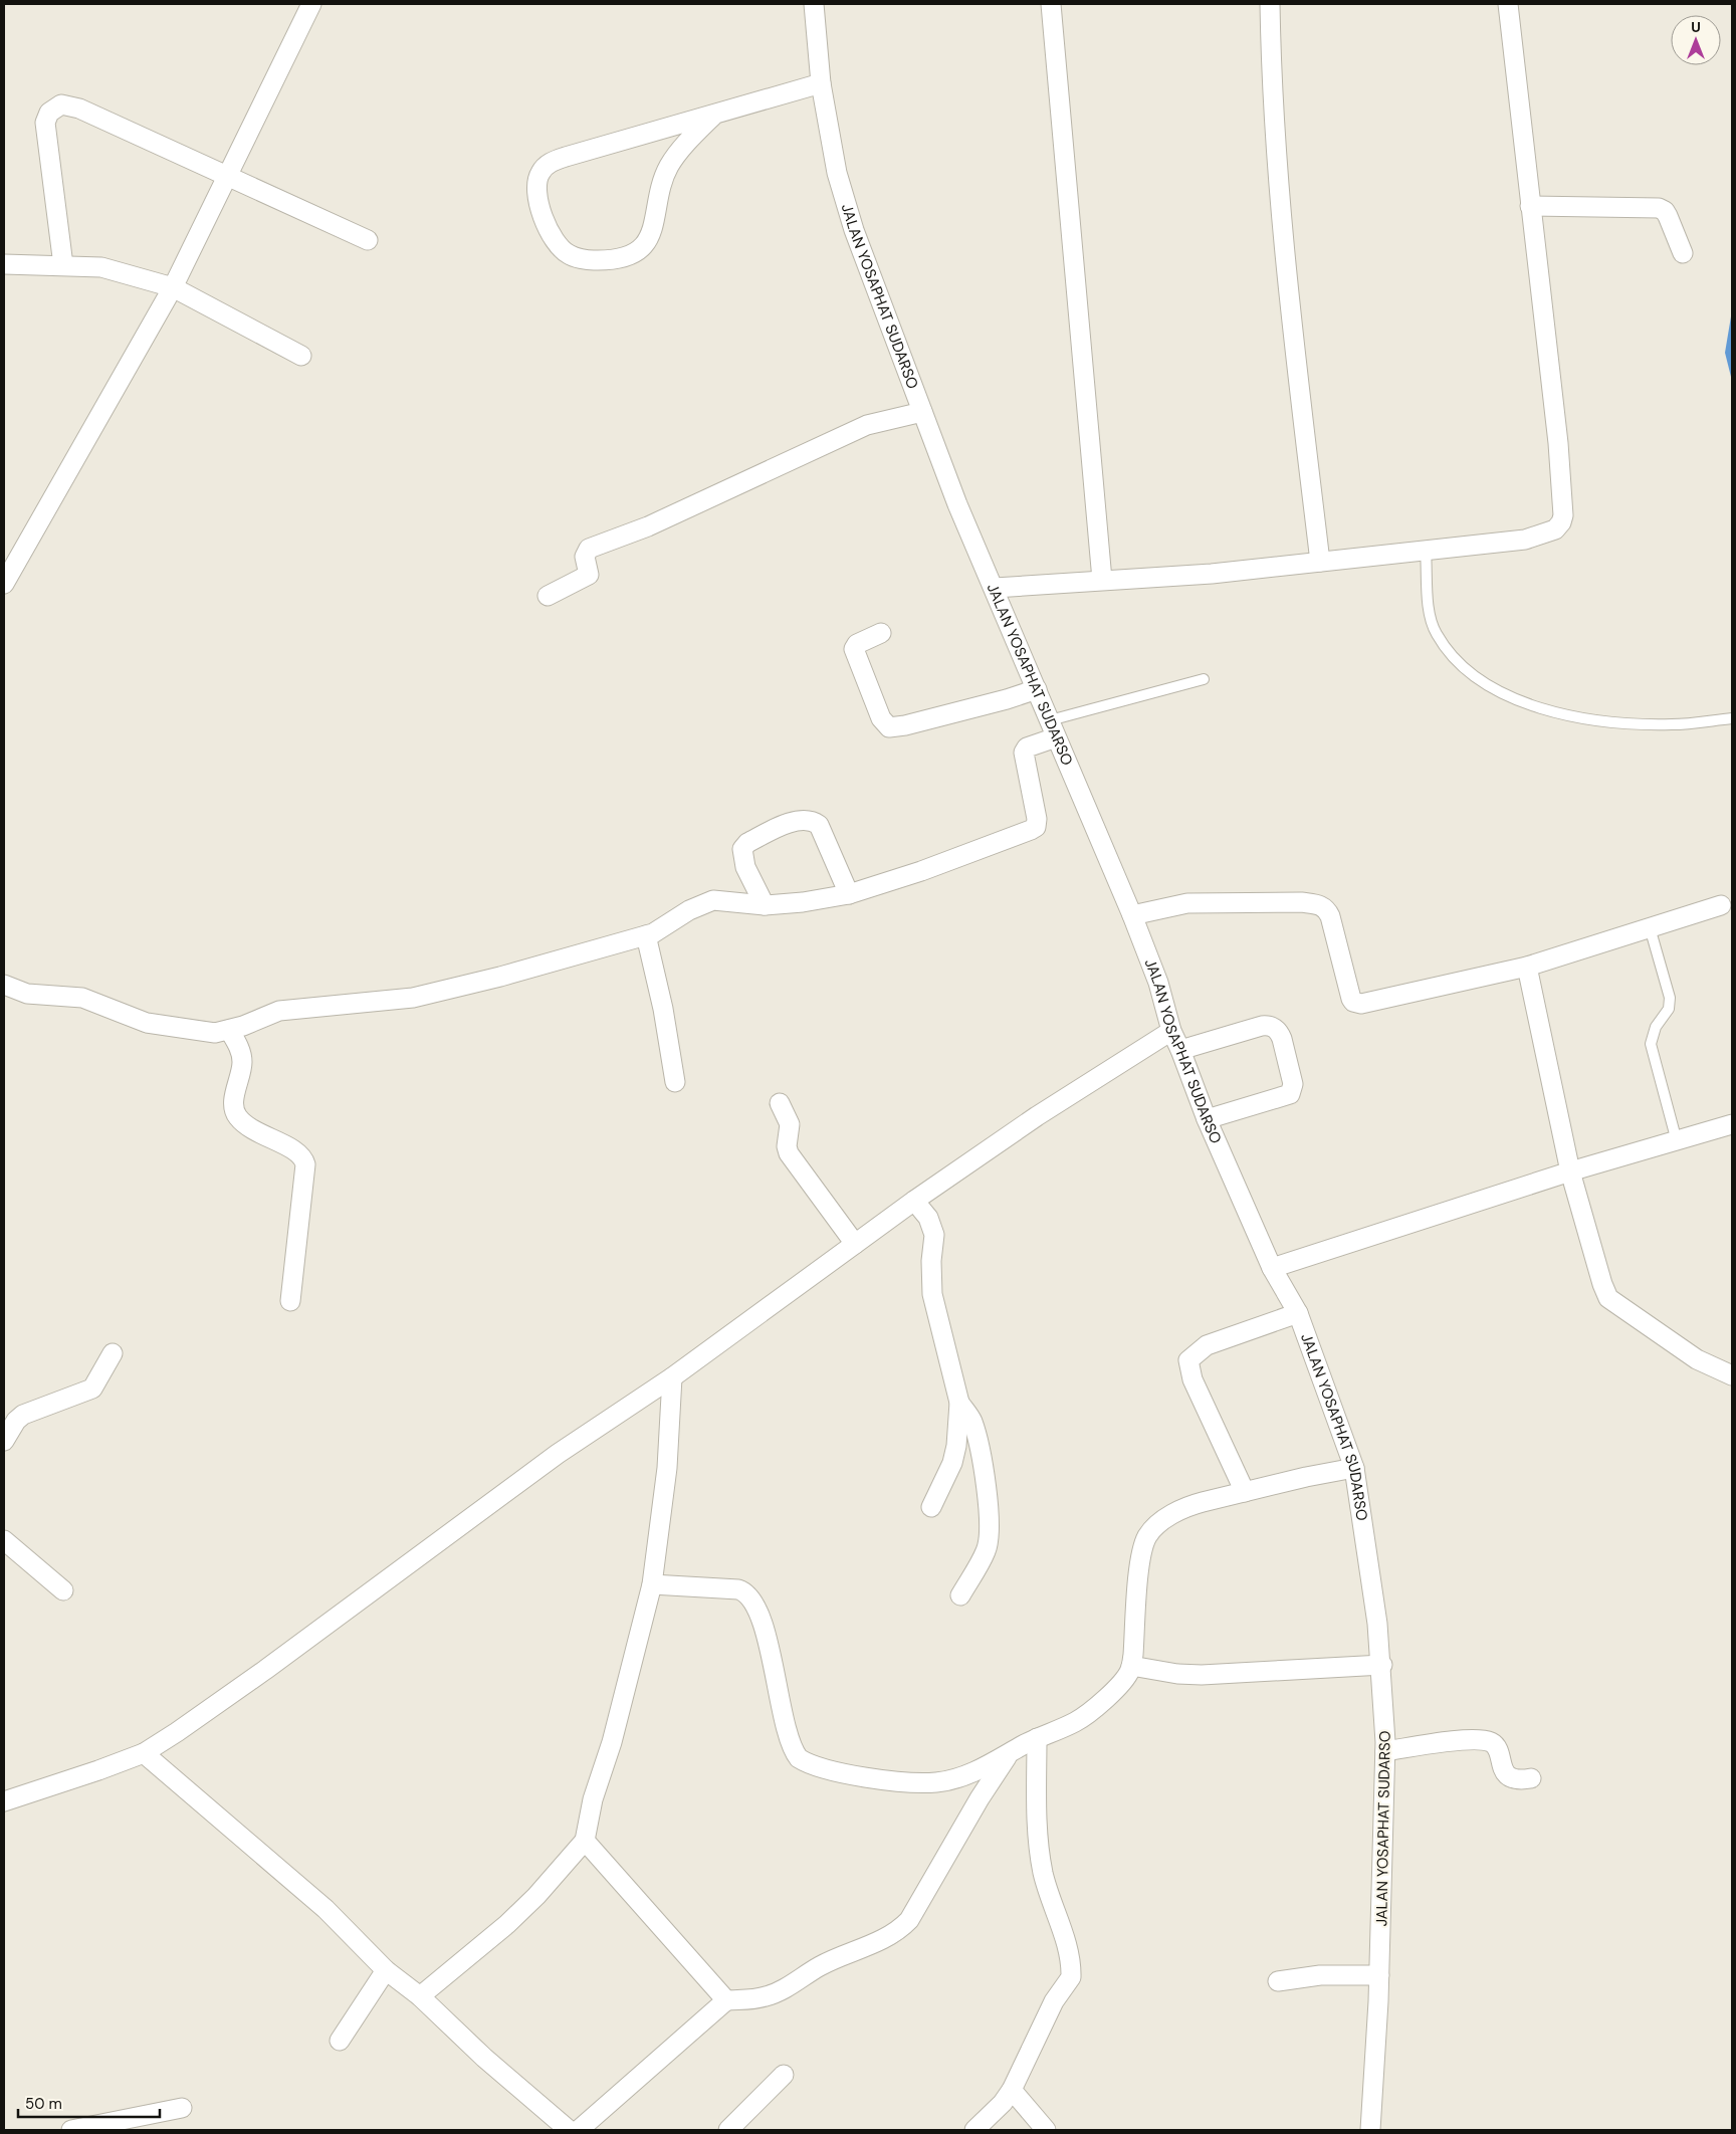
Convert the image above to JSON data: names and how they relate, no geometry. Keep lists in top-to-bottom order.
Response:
{
  "streets": {
    "street": ["JALAN YOSAPHAT SUDARSO"]
  },
  "scale_bar": "50 m",
  "north": "top"
}
